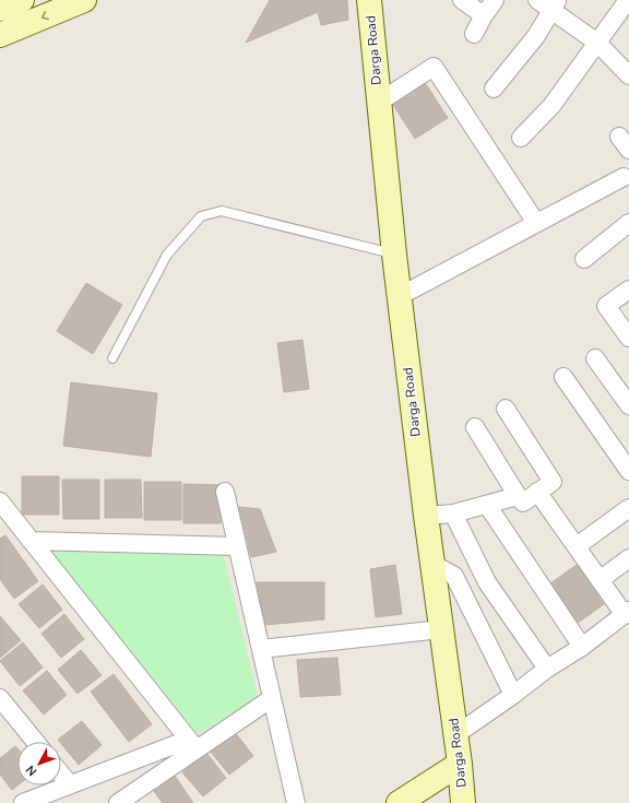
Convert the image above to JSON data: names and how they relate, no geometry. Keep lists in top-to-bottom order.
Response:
{
  "streets": {
    "street": ["Darga Road"]
  },
  "north": "bottom left"
}
